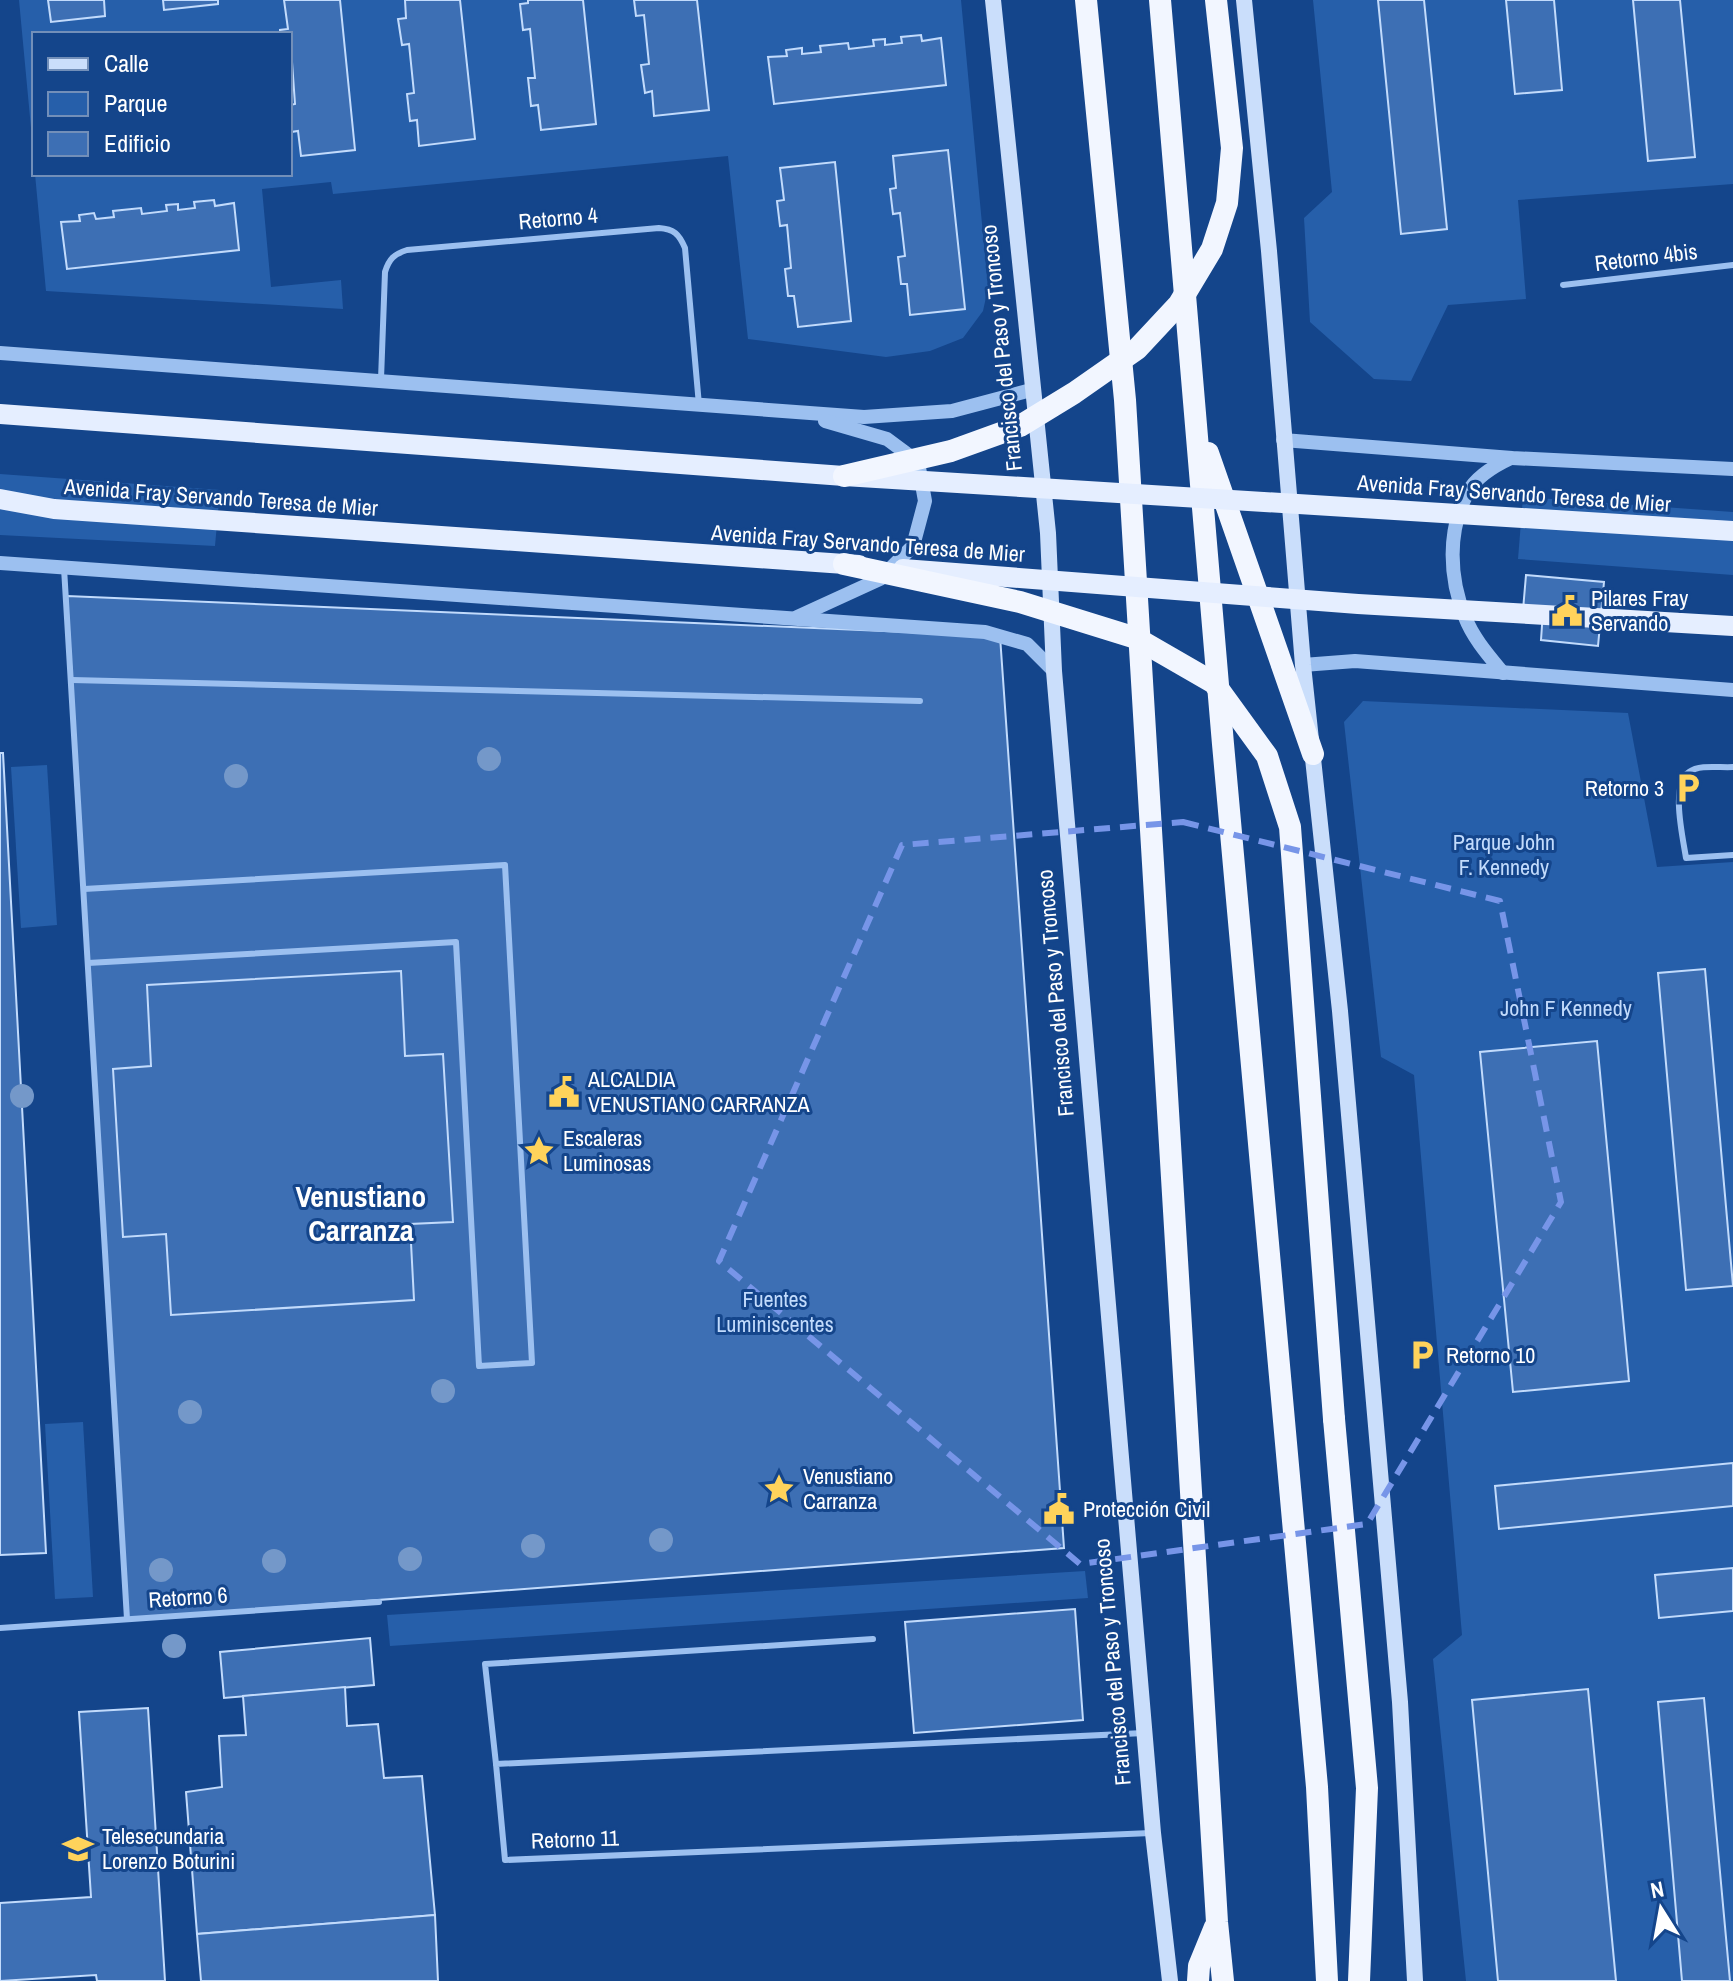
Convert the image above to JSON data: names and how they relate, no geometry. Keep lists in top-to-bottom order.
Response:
{
  "streets": {
    "main road": ["Francisco del Paso y Troncoso", "Avenida Fray Servando Teresa de Mier"],
    "lane": [
      "Retorno 4",
      "Retorno 4bis",
      "Retorno 6",
      "Retorno 11"
    ]
  },
  "crossings": [
    ["Francisco del Paso y Troncoso", "Retorno 11"]
  ],
  "districts": ["Venustiano Carranza"],
  "parks": ["Parque John F. Kennedy", "John F Kennedy", "Fuentes Luminiscentes"],
  "places": {
    "public building": ["Pilares Fray Servando", "ALCALDIA VENUSTIANO CARRANZA", "Protección Civil"],
    "parking": ["Retorno 3", "Retorno 10"],
    "place": ["Escaleras Luminosas", "Venustiano Carranza"],
    "school or university": ["Telesecundaria Lorenzo Boturini"]
  },
  "legend": ["Calle", "Parque", "Edificio"],
  "north": "top"
}
